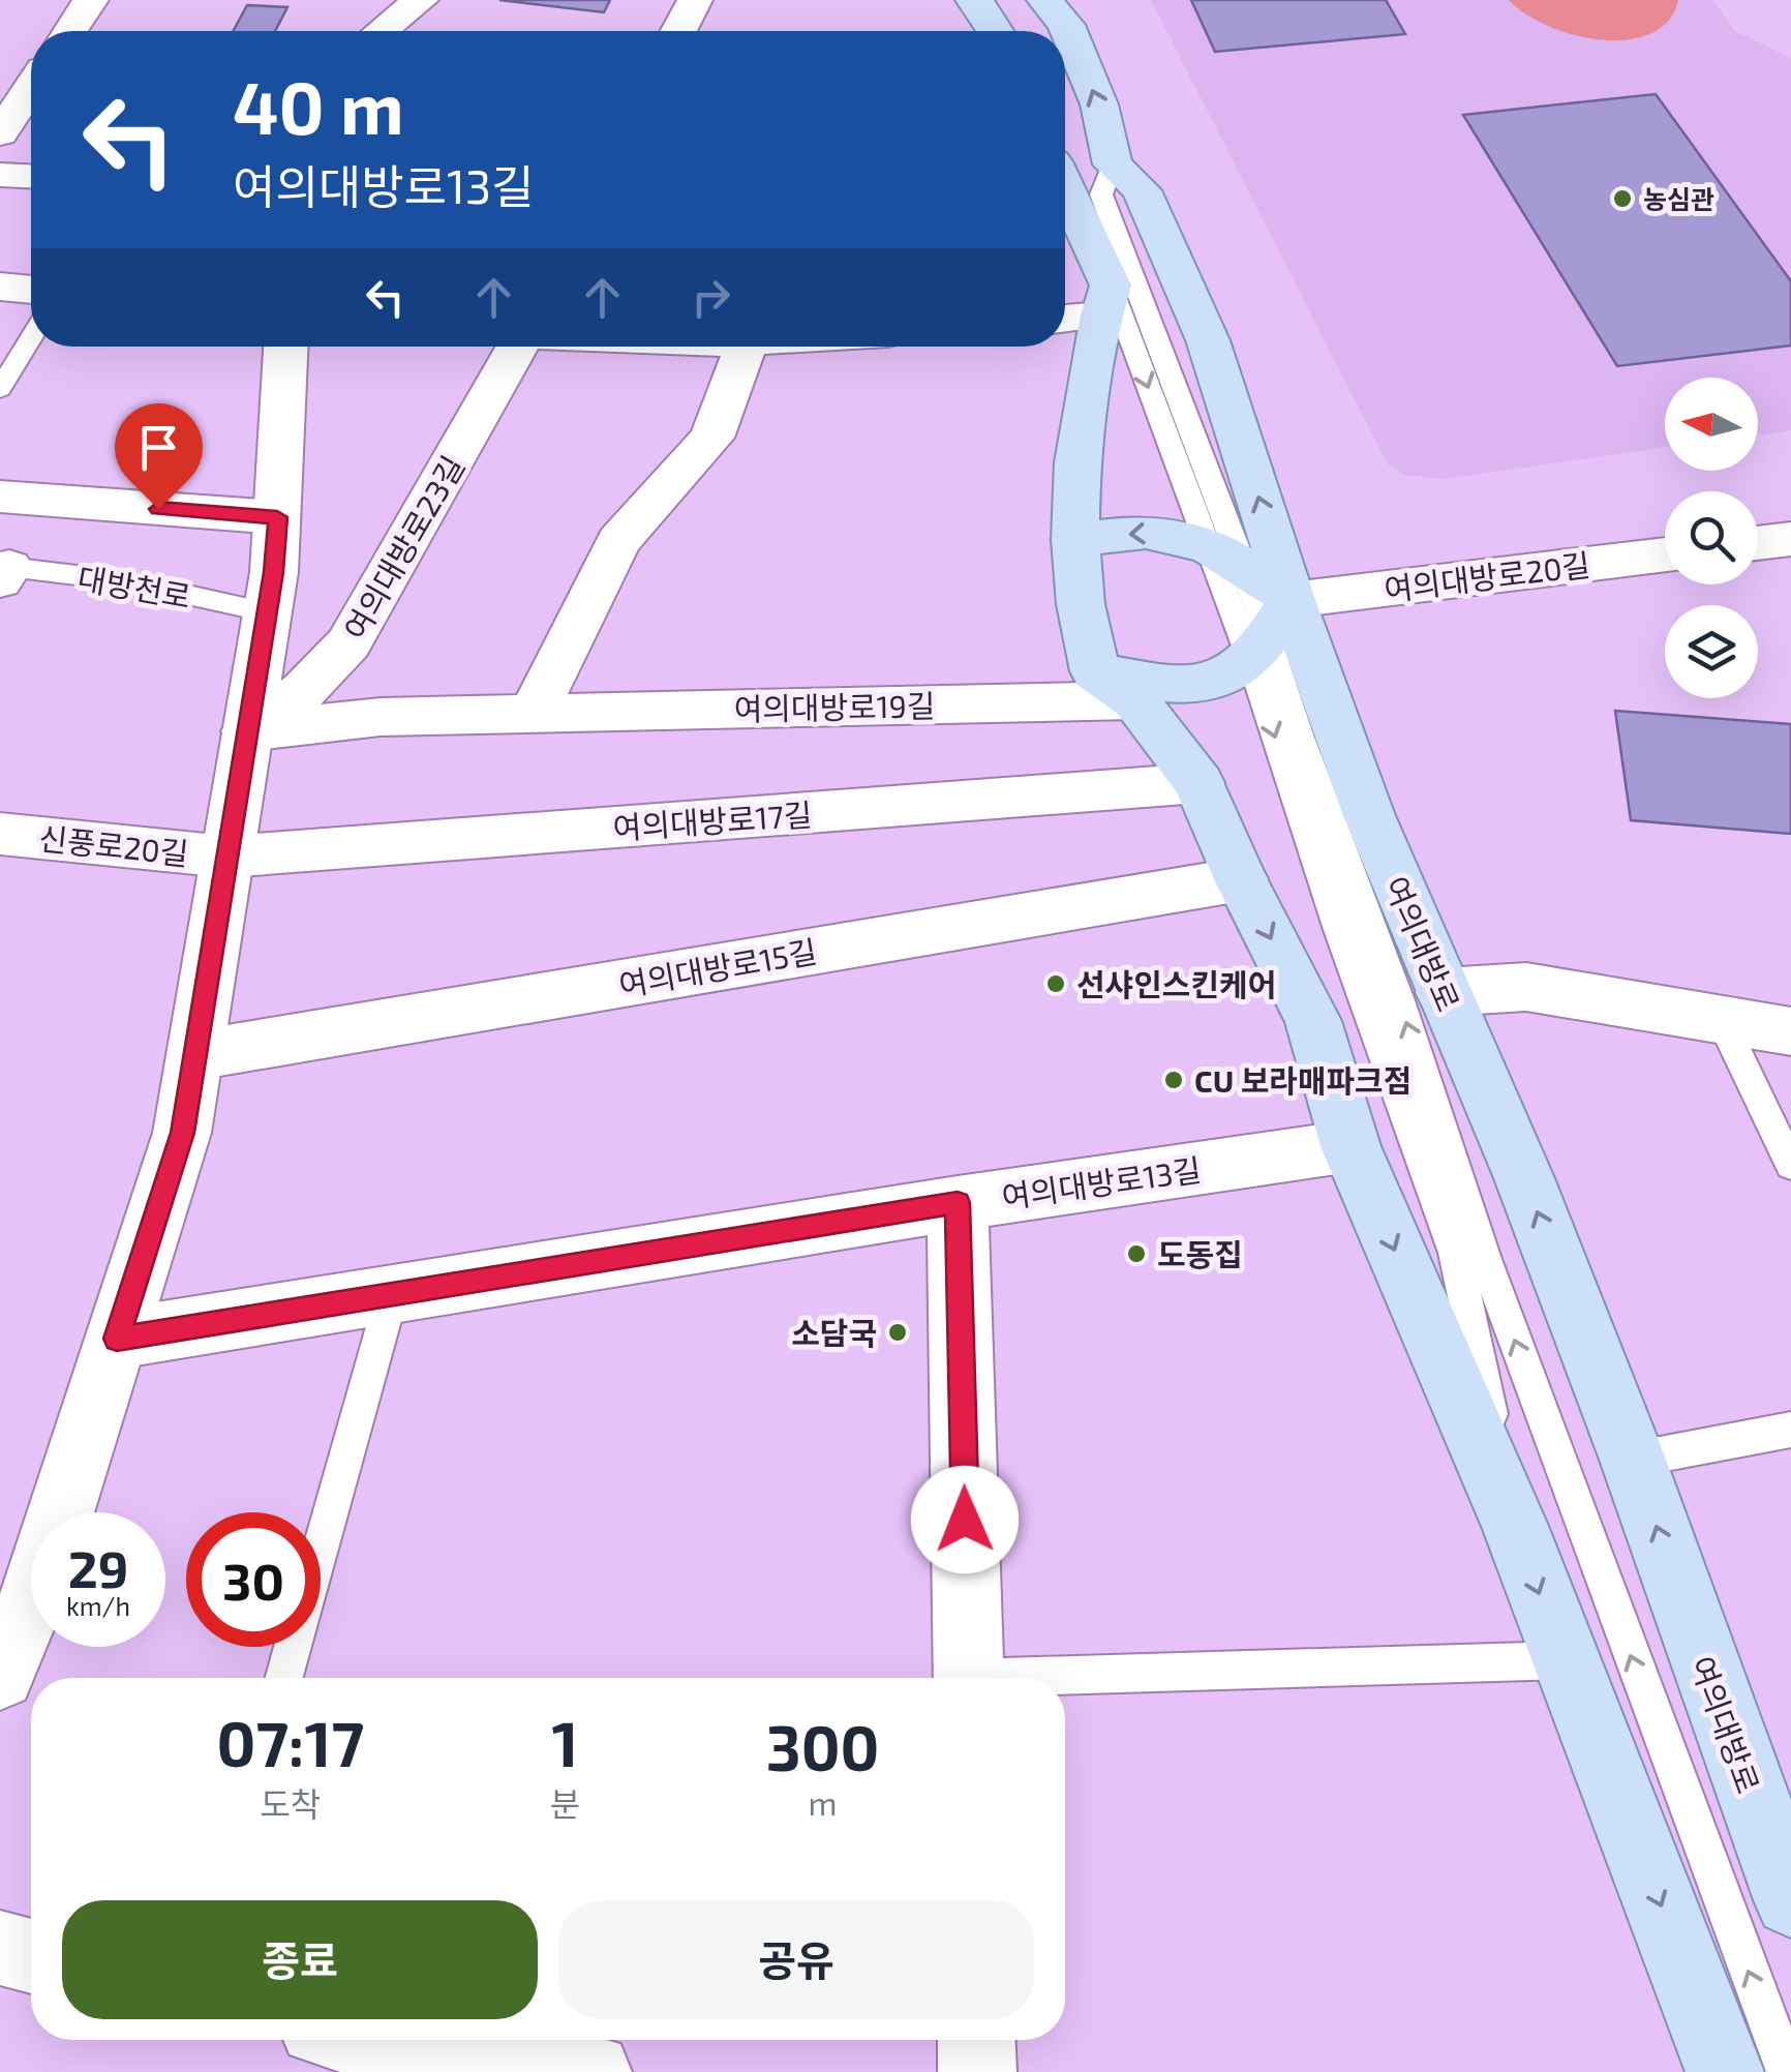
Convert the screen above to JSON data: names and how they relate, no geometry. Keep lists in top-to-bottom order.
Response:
{
  "streets": {
    "main road": ["여의대방로"],
    "street": [
      "여의대방로23길",
      "여의대방로20길",
      "여의대방로19길",
      "여의대방로17길",
      "신풍로20길",
      "여의대방로15길",
      "여의대방로13길"
    ],
    "lane": ["대방천로"]
  },
  "crossings": [
    ["여의대방로23길", "여의대방로19길"],
    ["여의대방로20길", "여의대방로"],
    ["여의대방로17길", "신풍로20길"]
  ],
  "places": [
    "농심관",
    "선샤인스킨케어",
    "CU 보라매파크점",
    "도동집",
    "소담국"
  ],
  "north": "left",
  "page": {
    "turn": ["40 m", "여의대방로13길"],
    "speed": "29 km/h",
    "limit": "30",
    "eta": [
      "07:17",
      "도착",
      "1",
      "분",
      "300",
      "m"
    ],
    "buttons": ["종료", "공유"]
  }
}
